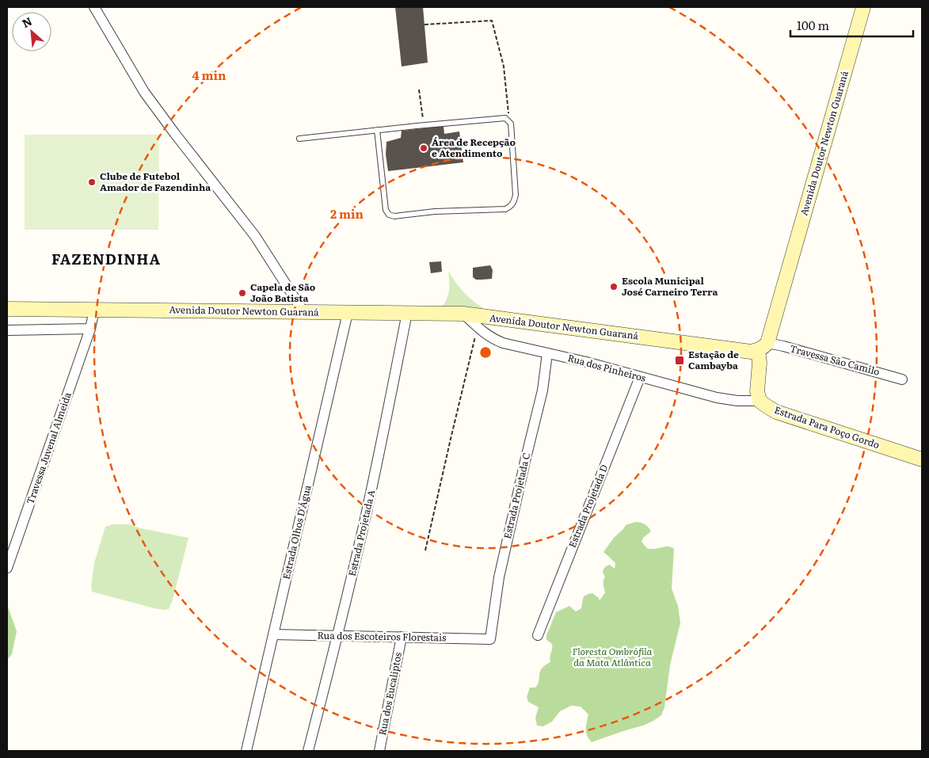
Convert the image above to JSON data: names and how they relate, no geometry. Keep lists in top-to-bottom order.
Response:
{
  "streets": {
    "main road": ["Avenida Doutor Newton Guaraná", "Estrada Para Poço Gordo"],
    "street": [
      "Travessa São Camilo",
      "Rua dos Pinheiros",
      "Travessa Juvenal Almeida",
      "Estrada Projetada C",
      "Estrada Projetada D",
      "Estrada Olhos D'Água",
      "Estrada Projetada A",
      "Rua dos Escoteiros Florestais",
      "Rua dos Eucaliptos"
    ]
  },
  "crossings": [
    ["Avenida Doutor Newton Guaraná", "Travessa São Camilo"],
    ["Avenida Doutor Newton Guaraná", "Rua dos Pinheiros"],
    ["Avenida Doutor Newton Guaraná", "Travessa Juvenal Almeida"],
    ["Avenida Doutor Newton Guaraná", "Estrada Olhos D'Água"],
    ["Avenida Doutor Newton Guaraná", "Estrada Projetada A"],
    ["Rua dos Pinheiros", "Estrada Para Poço Gordo"],
    ["Rua dos Pinheiros", "Estrada Projetada C"],
    ["Rua dos Pinheiros", "Estrada Projetada D"],
    ["Estrada Projetada C", "Rua dos Escoteiros Florestais"],
    ["Estrada Olhos D'Água", "Rua dos Escoteiros Florestais"],
    ["Estrada Projetada A", "Rua dos Escoteiros Florestais"],
    ["Rua dos Escoteiros Florestais", "Rua dos Eucaliptos"]
  ],
  "districts": ["FAZENDINHA"],
  "parks": ["Floresta Ombrófila da Mata Atlântica"],
  "places": {
    "other": [
      "Área de Recepção e Atendimento",
      "Clube de Futebol Amador de Fazendinha",
      "Escola Municipal José Carneiro Terra",
      "Capela de São João Batista"
    ],
    "transit": ["Estação de Cambayba"]
  },
  "scale_bar": "100 m",
  "north": "top left",
  "rings": ["4 min", "2 min"]
}
